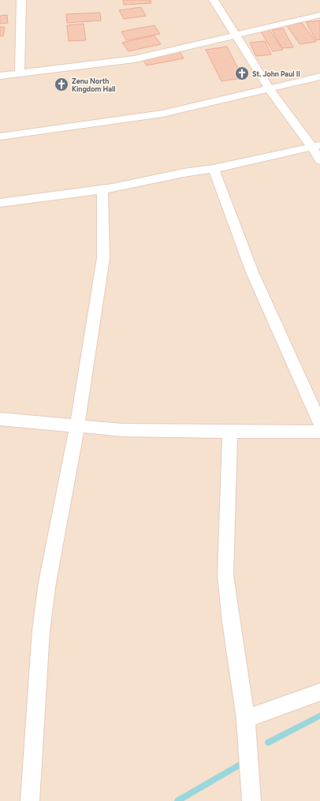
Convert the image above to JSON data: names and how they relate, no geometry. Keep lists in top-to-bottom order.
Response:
{
  "places": {
    "church": ["St. John Paul II", "Zenu North Kingdom Hall"]
  }
}
